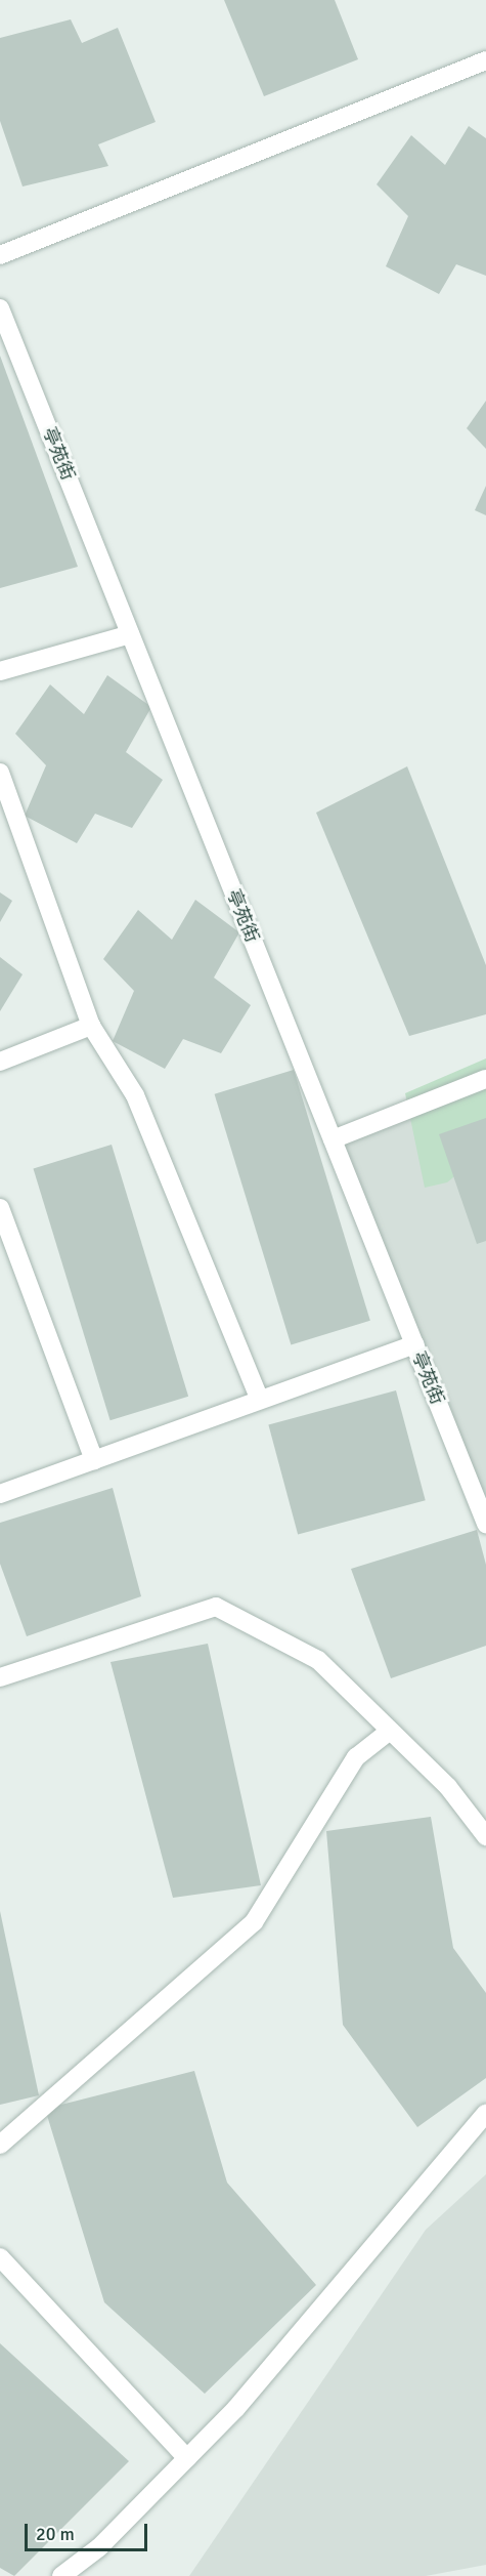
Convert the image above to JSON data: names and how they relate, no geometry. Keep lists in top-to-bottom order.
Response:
{
  "streets": {
    "street": ["亭苑街"]
  },
  "scale_bar": "20 m"
}
